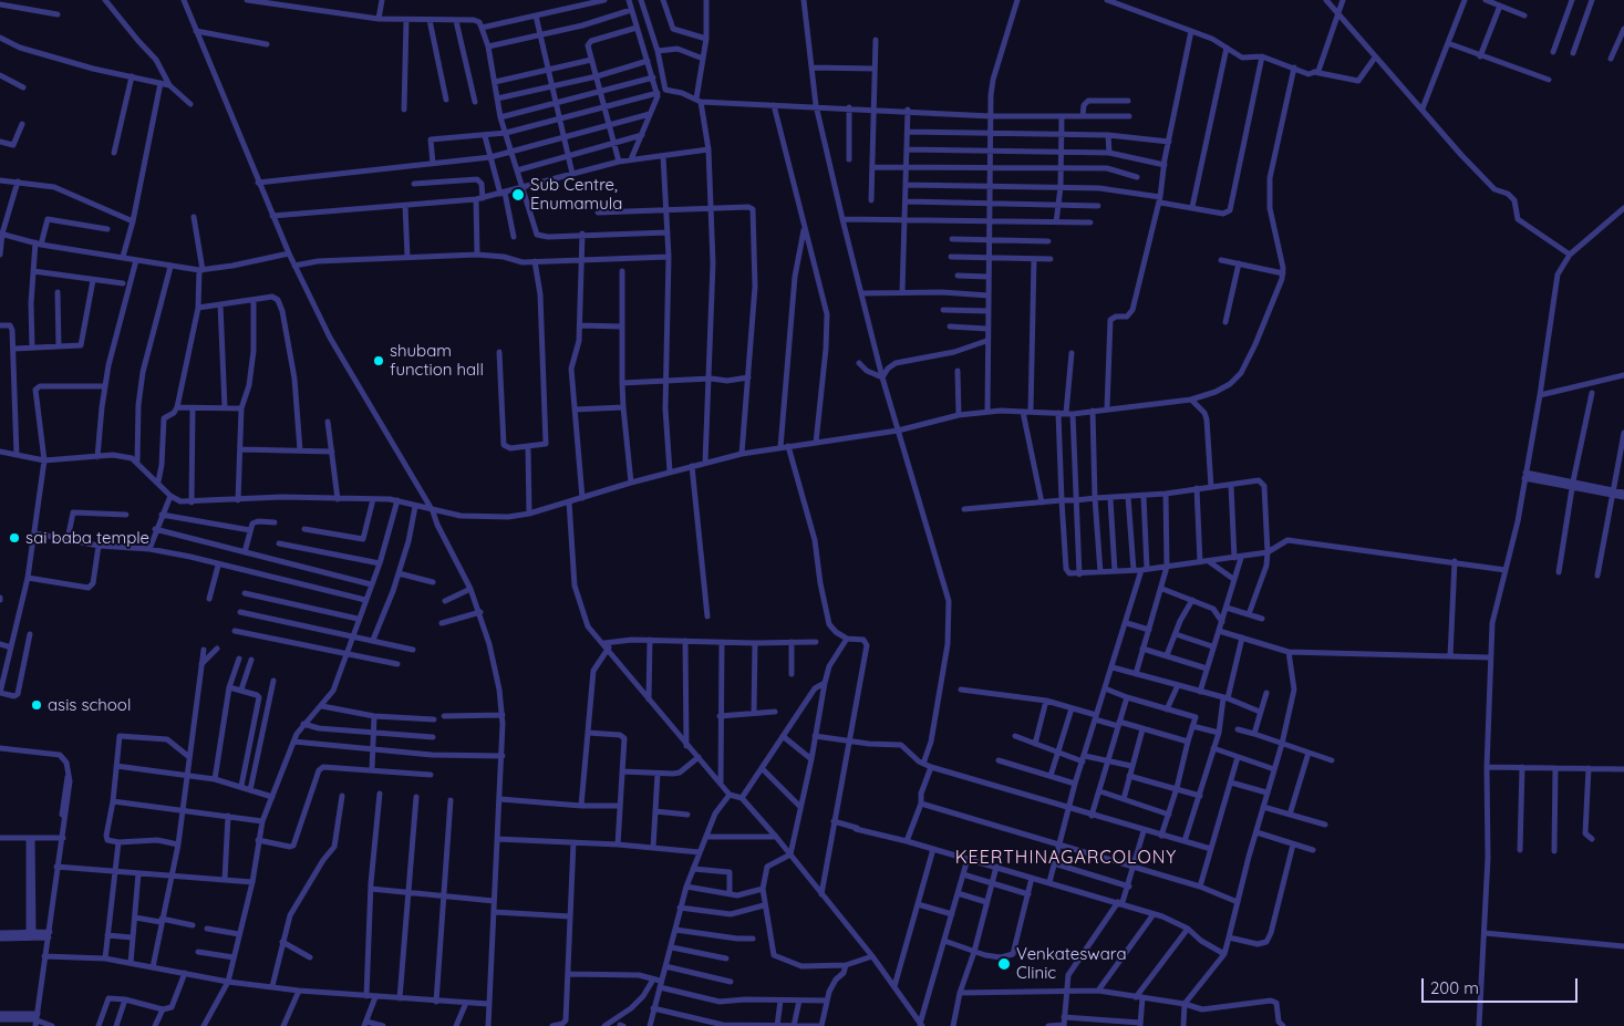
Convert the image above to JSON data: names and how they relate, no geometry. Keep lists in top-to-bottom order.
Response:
{
  "districts": ["KEERTHINAGARCOLONY"],
  "places": [
    "Sub Centre, Enumamula",
    "shubam function hall",
    "sai baba temple",
    "asis school",
    "Venkateswara Clinic"
  ],
  "scale_bar": "200 m"
}
